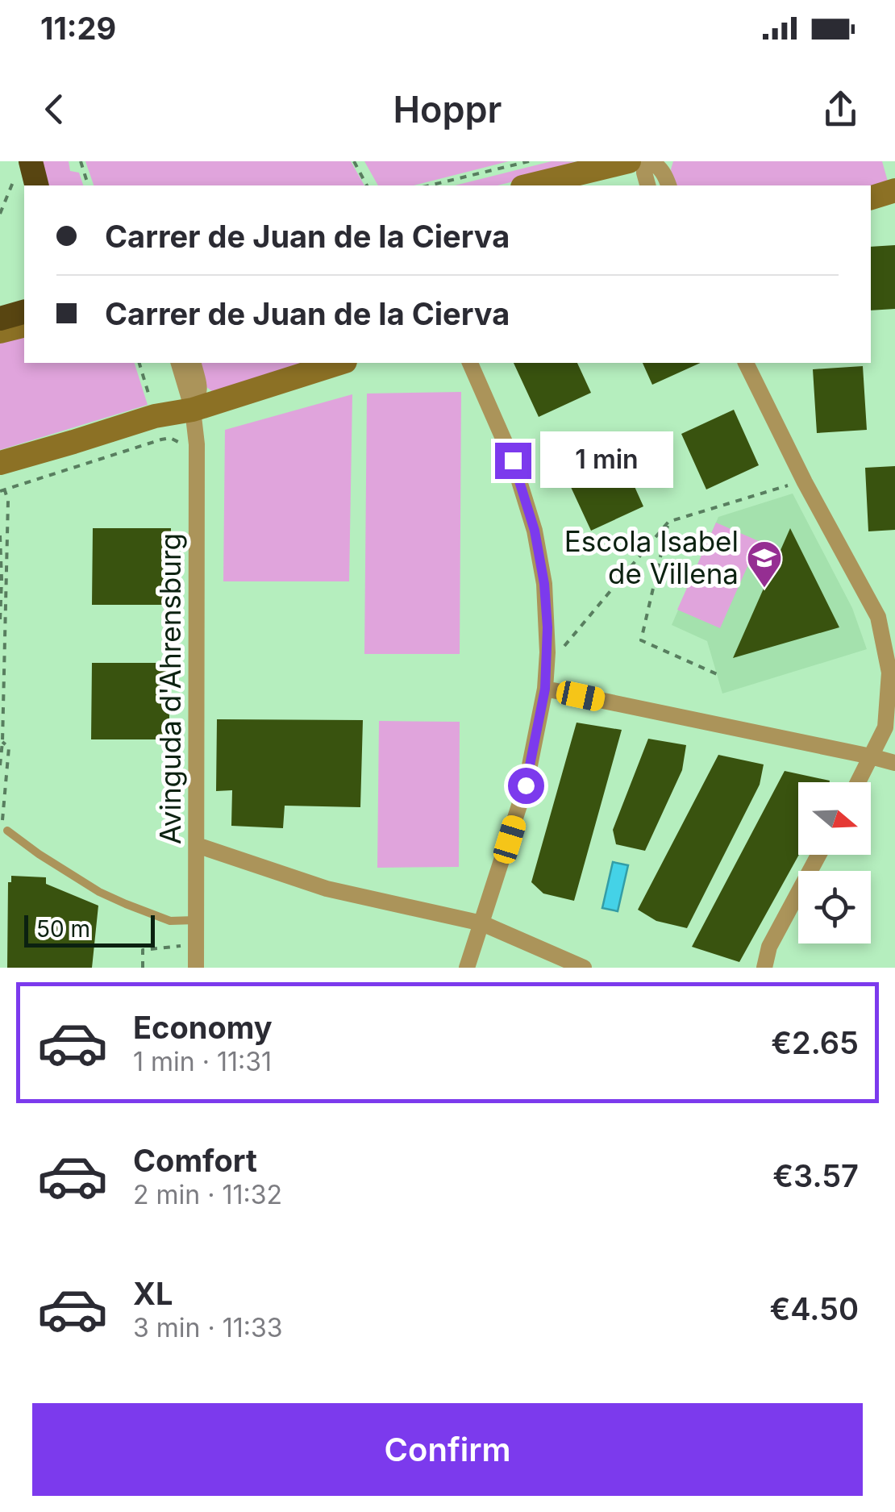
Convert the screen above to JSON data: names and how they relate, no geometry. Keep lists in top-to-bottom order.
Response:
{
  "streets": {
    "street": ["Avinguda d'Ahrensburg"]
  },
  "places": {
    "school or university": ["Escola Isabel de Villena"]
  },
  "scale_bar": "50 m",
  "north": "right",
  "page": {
    "status": "11:29",
    "header": "Hoppr",
    "banner": ["Carrer de Juan de la Cierva", "Carrer de Juan de la Cierva"],
    "bubble": "1 min",
    "scale": "50 m",
    "list": [
      {
        "name": "Economy",
        "note": "1 min · 11:31",
        "value": "€2.65"
      },
      {
        "name": "Comfort",
        "note": "2 min · 11:32",
        "value": "€3.57"
      },
      {
        "name": "XL",
        "note": "3 min · 11:33",
        "value": "€4.50"
      }
    ],
    "buttons": "Confirm"
  }
}
